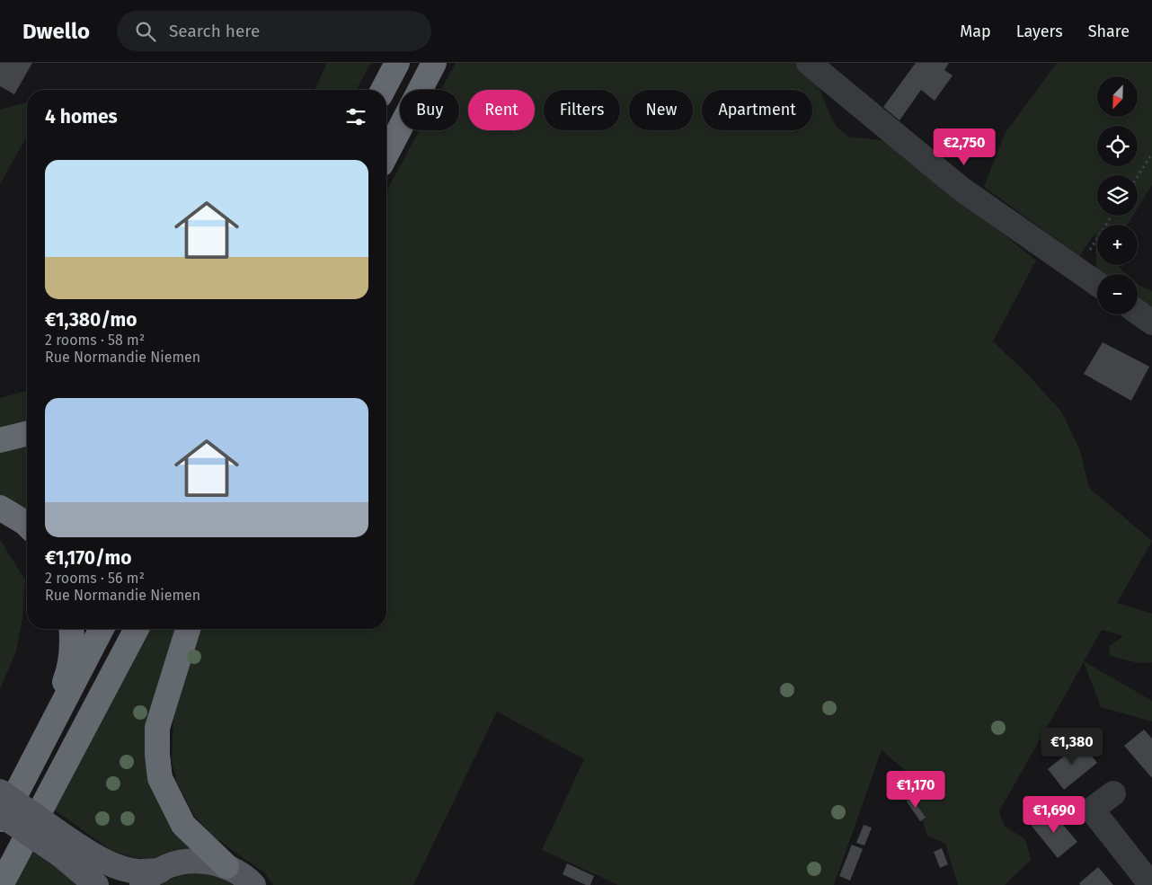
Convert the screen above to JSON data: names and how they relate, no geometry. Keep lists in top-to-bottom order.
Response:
{
  "north": "bottom left",
  "page": {
    "header": "Dwello",
    "search": "Search here",
    "nav": ["Map", "Layers", "Share"],
    "map_buttons": ["+", "−"],
    "chip": [
      "Buy",
      "Rent",
      "Filters",
      "New",
      "Apartment"
    ],
    "heading": "4 homes",
    "price": [
      "€2,750",
      "€1,380",
      "€1,170",
      "€1,690"
    ],
    "list": [
      {
        "name": "€1,380/mo",
        "note": "2 rooms · 58 m² · Rue Normandie Niemen"
      },
      {
        "name": "€1,170/mo",
        "note": "2 rooms · 56 m² · Rue Normandie Niemen"
      }
    ]
  }
}
